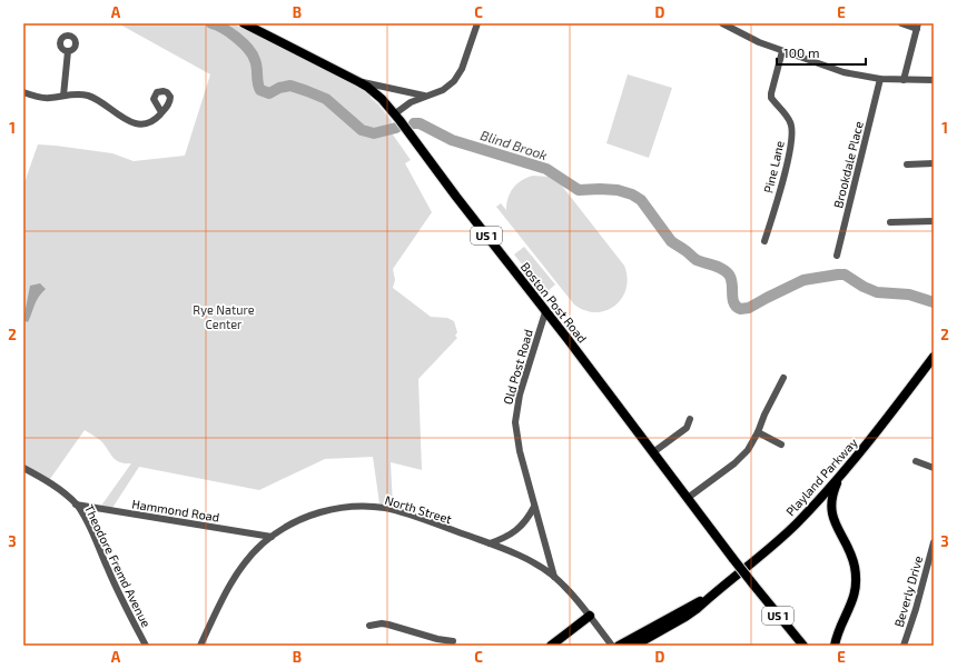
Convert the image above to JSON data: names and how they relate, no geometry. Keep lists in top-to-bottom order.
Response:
{
  "streets": {
    "main road": ["US 1", "Boston Post Road", "Playland Parkway"],
    "street": [
      "Brookdale Place",
      "Pine Lane",
      "Old Post Road",
      "North Street",
      "Hammond Road",
      "Theodore Fremd Avenue",
      "Beverly Drive"
    ]
  },
  "crossings": [
    ["Boston Post Road", "Old Post Road"],
    ["Old Post Road", "North Street"],
    ["North Street", "Hammond Road"],
    ["Hammond Road", "Theodore Fremd Avenue"]
  ],
  "water": ["Blind Brook"],
  "parks": ["Rye Nature Center"],
  "scale_bar": "100 m",
  "grid": {
    "columns": [
      "A",
      "B",
      "C",
      "D",
      "E"
    ],
    "rows": ["1", "2", "3"]
  }
}
